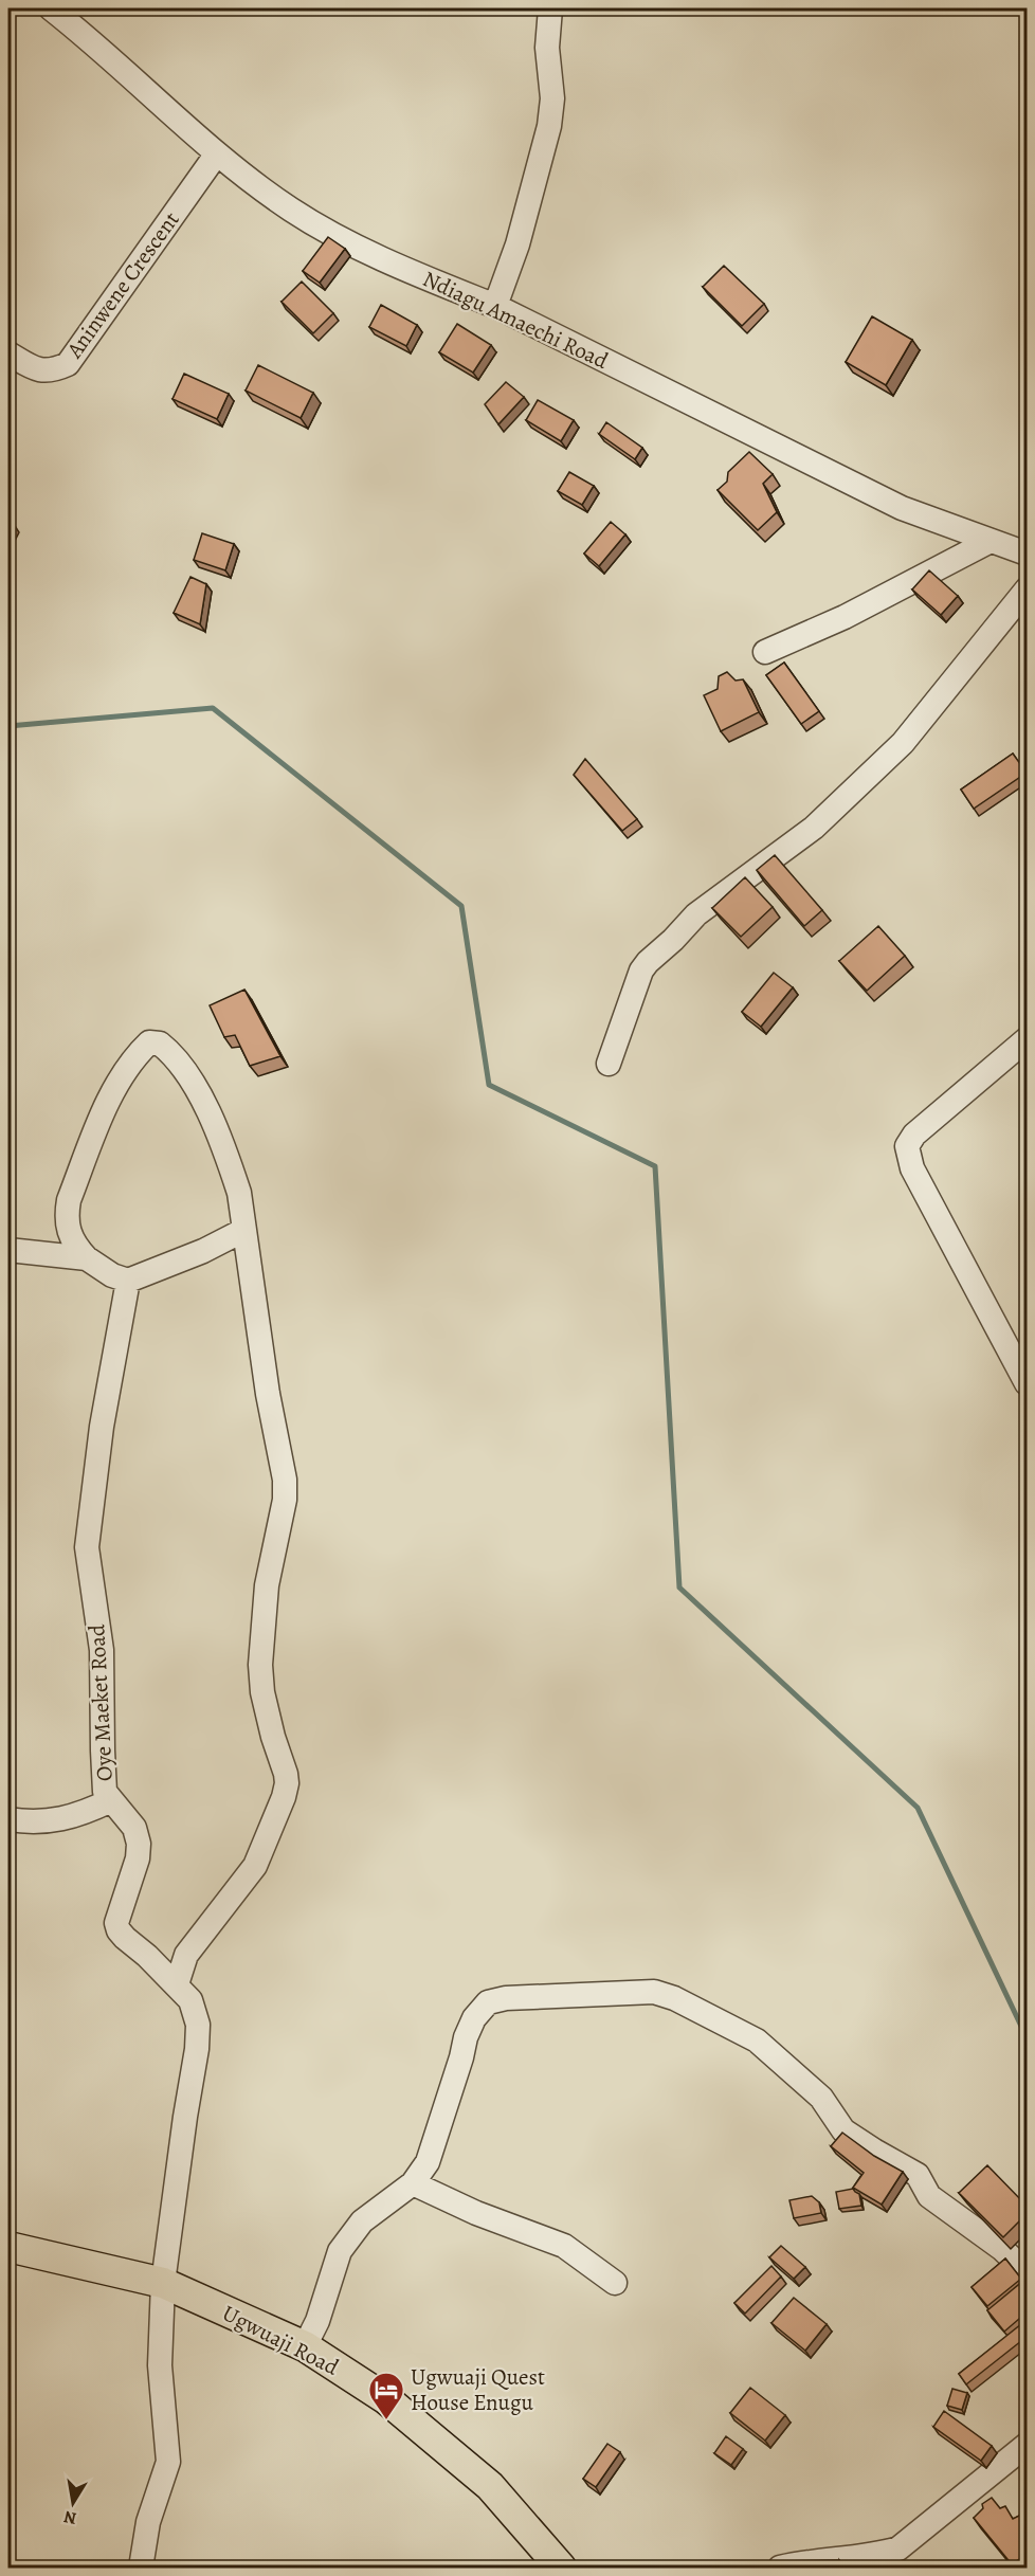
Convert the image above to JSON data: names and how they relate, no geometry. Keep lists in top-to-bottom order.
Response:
{
  "streets": {
    "main road": ["Ugwuaji Road"],
    "street": ["Aninwene Crescent", "Ndiagu Amaechi Road", "Oye Maeket Road"]
  },
  "crossings": [
    ["Aninwene Crescent", "Ndiagu Amaechi Road"],
    ["Oye Maeket Road", "Ugwuaji Road"]
  ],
  "places": {
    "hotel": ["Ugwuaji Quest House Enugu"]
  },
  "north": "bottom"
}
